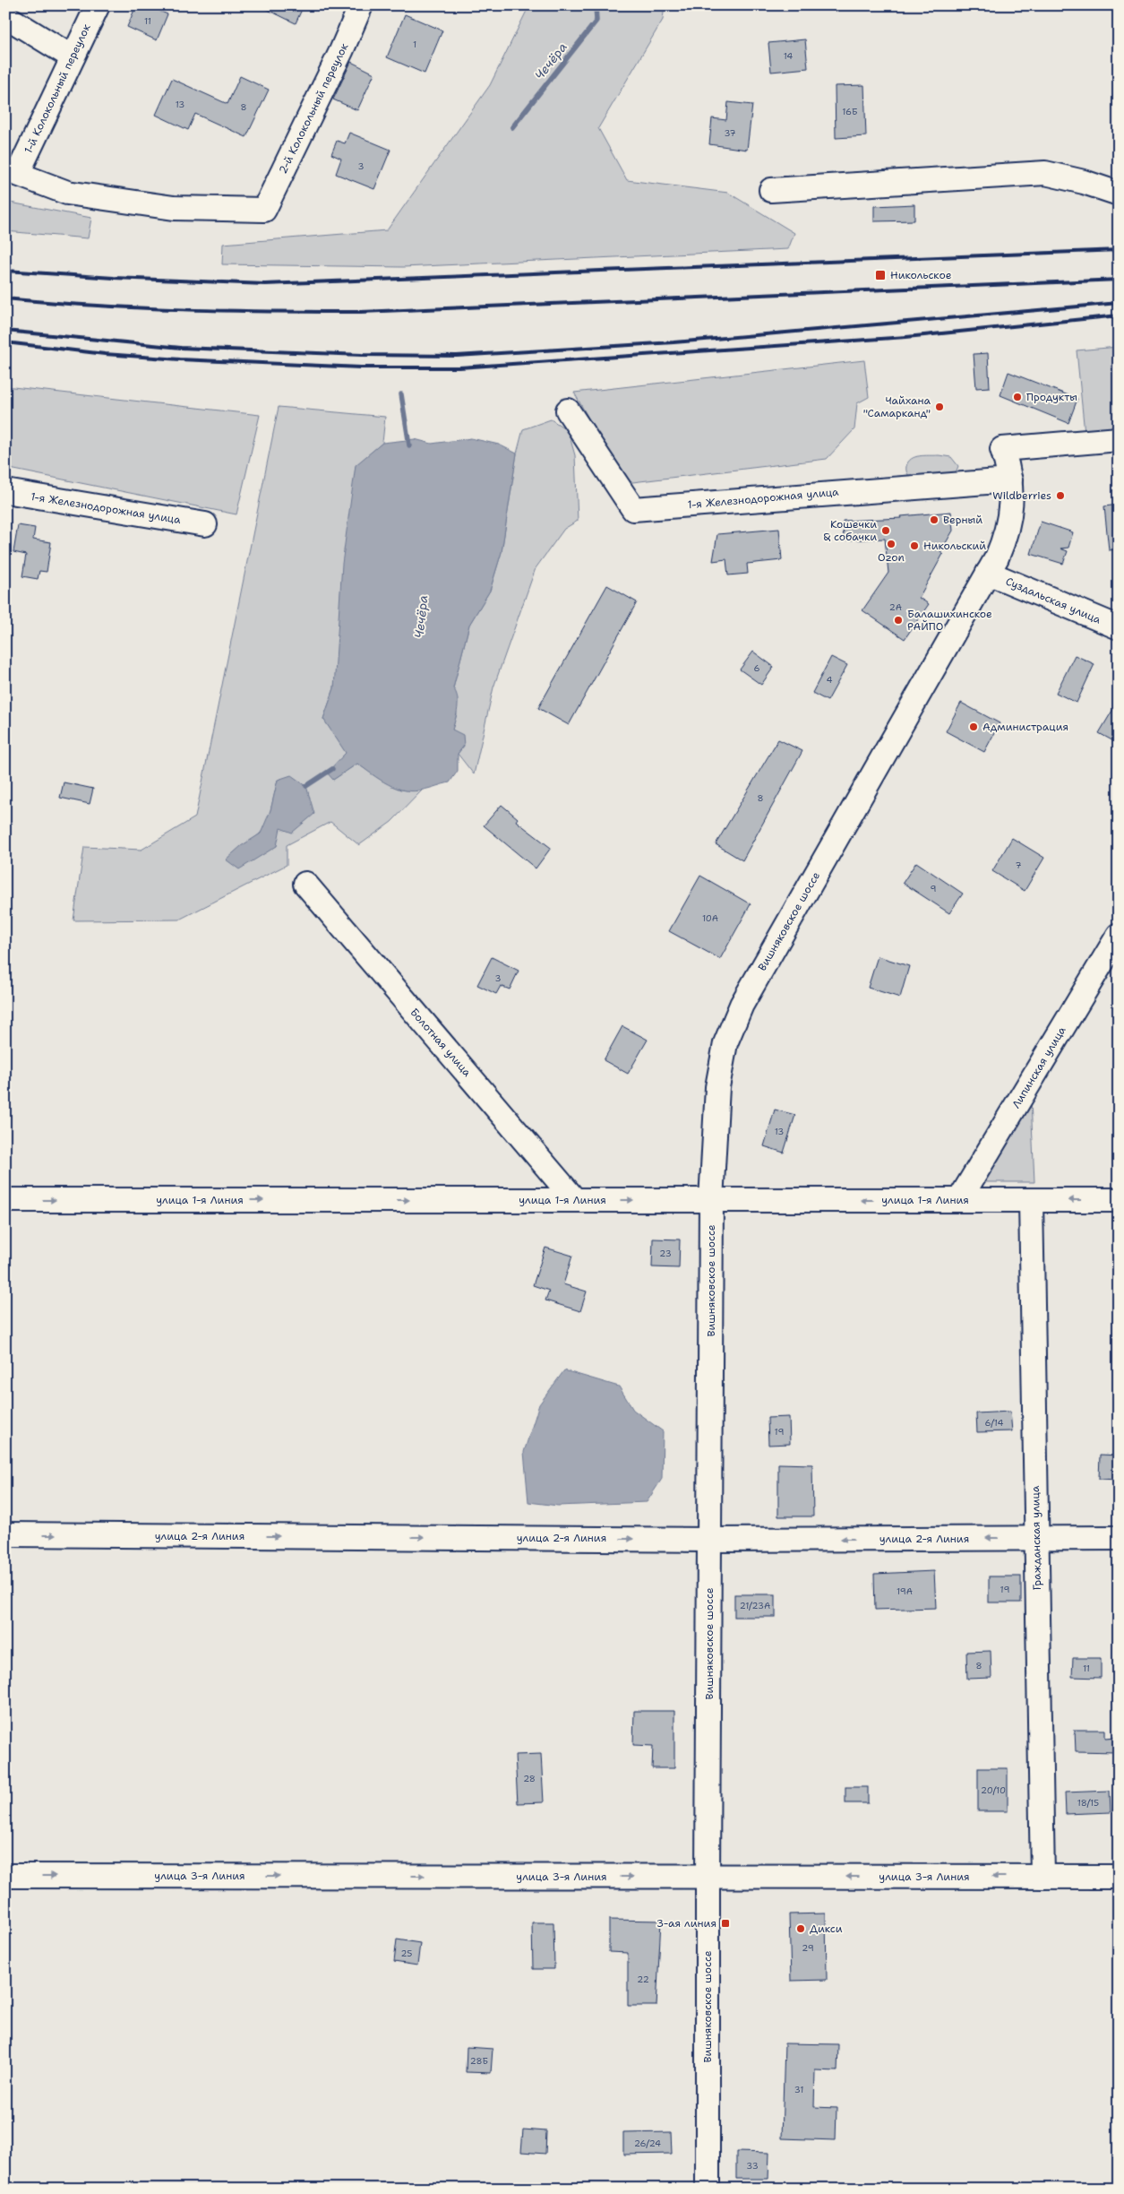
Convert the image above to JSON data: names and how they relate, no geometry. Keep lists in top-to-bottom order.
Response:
{
  "streets": {
    "street": [
      "1-й Колокольный переулок",
      "2-й Колокольный переулок",
      "1-я Железнодорожная улица",
      "Суздальская улица",
      "Вишняковское шоссе",
      "Болотная улица",
      "Липинская улица",
      "улица 1-я Линия",
      "улица 2-я Линия",
      "Гражданская улица",
      "улица 3-я Линия"
    ]
  },
  "crossings": [
    ["1-й Колокольный переулок", "2-й Колокольный переулок"],
    ["1-я Железнодорожная улица", "Вишняковское шоссе"],
    ["Суздальская улица", "Вишняковское шоссе"],
    ["Вишняковское шоссе", "улица 1-я Линия"],
    ["Вишняковское шоссе", "улица 2-я Линия"],
    ["Вишняковское шоссе", "улица 3-я Линия"],
    ["Болотная улица", "улица 1-я Линия"],
    ["Липинская улица", "улица 1-я Линия"],
    ["улица 1-я Линия", "Гражданская улица"],
    ["улица 2-я Линия", "Гражданская улица"],
    ["Гражданская улица", "улица 3-я Линия"]
  ],
  "water": ["Чечёра"],
  "places": {
    "transit": ["Никольское", "3-ая линия"],
    "other": [
      "Продукты",
      "Чайхана \"Самарканд\"",
      "Wildberries",
      "Верный",
      "Кошечки & собачки",
      "Ozon",
      "Никольский",
      "Балашихинское РАЙПО",
      "Администрация",
      "Дикси"
    ]
  },
  "house_numbers": [
    "11",
    "1",
    "14",
    "13",
    "8",
    "16Б",
    "37",
    "3",
    "2А",
    "6",
    "4",
    "8",
    "7",
    "9",
    "10А",
    "3",
    "13",
    "23",
    "6/14",
    "19",
    "19",
    "19А",
    "21/23А",
    "8",
    "11",
    "28",
    "20/10",
    "18/15",
    "29",
    "25",
    "22",
    "28Б",
    "31",
    "26/24",
    "33"
  ]
}
